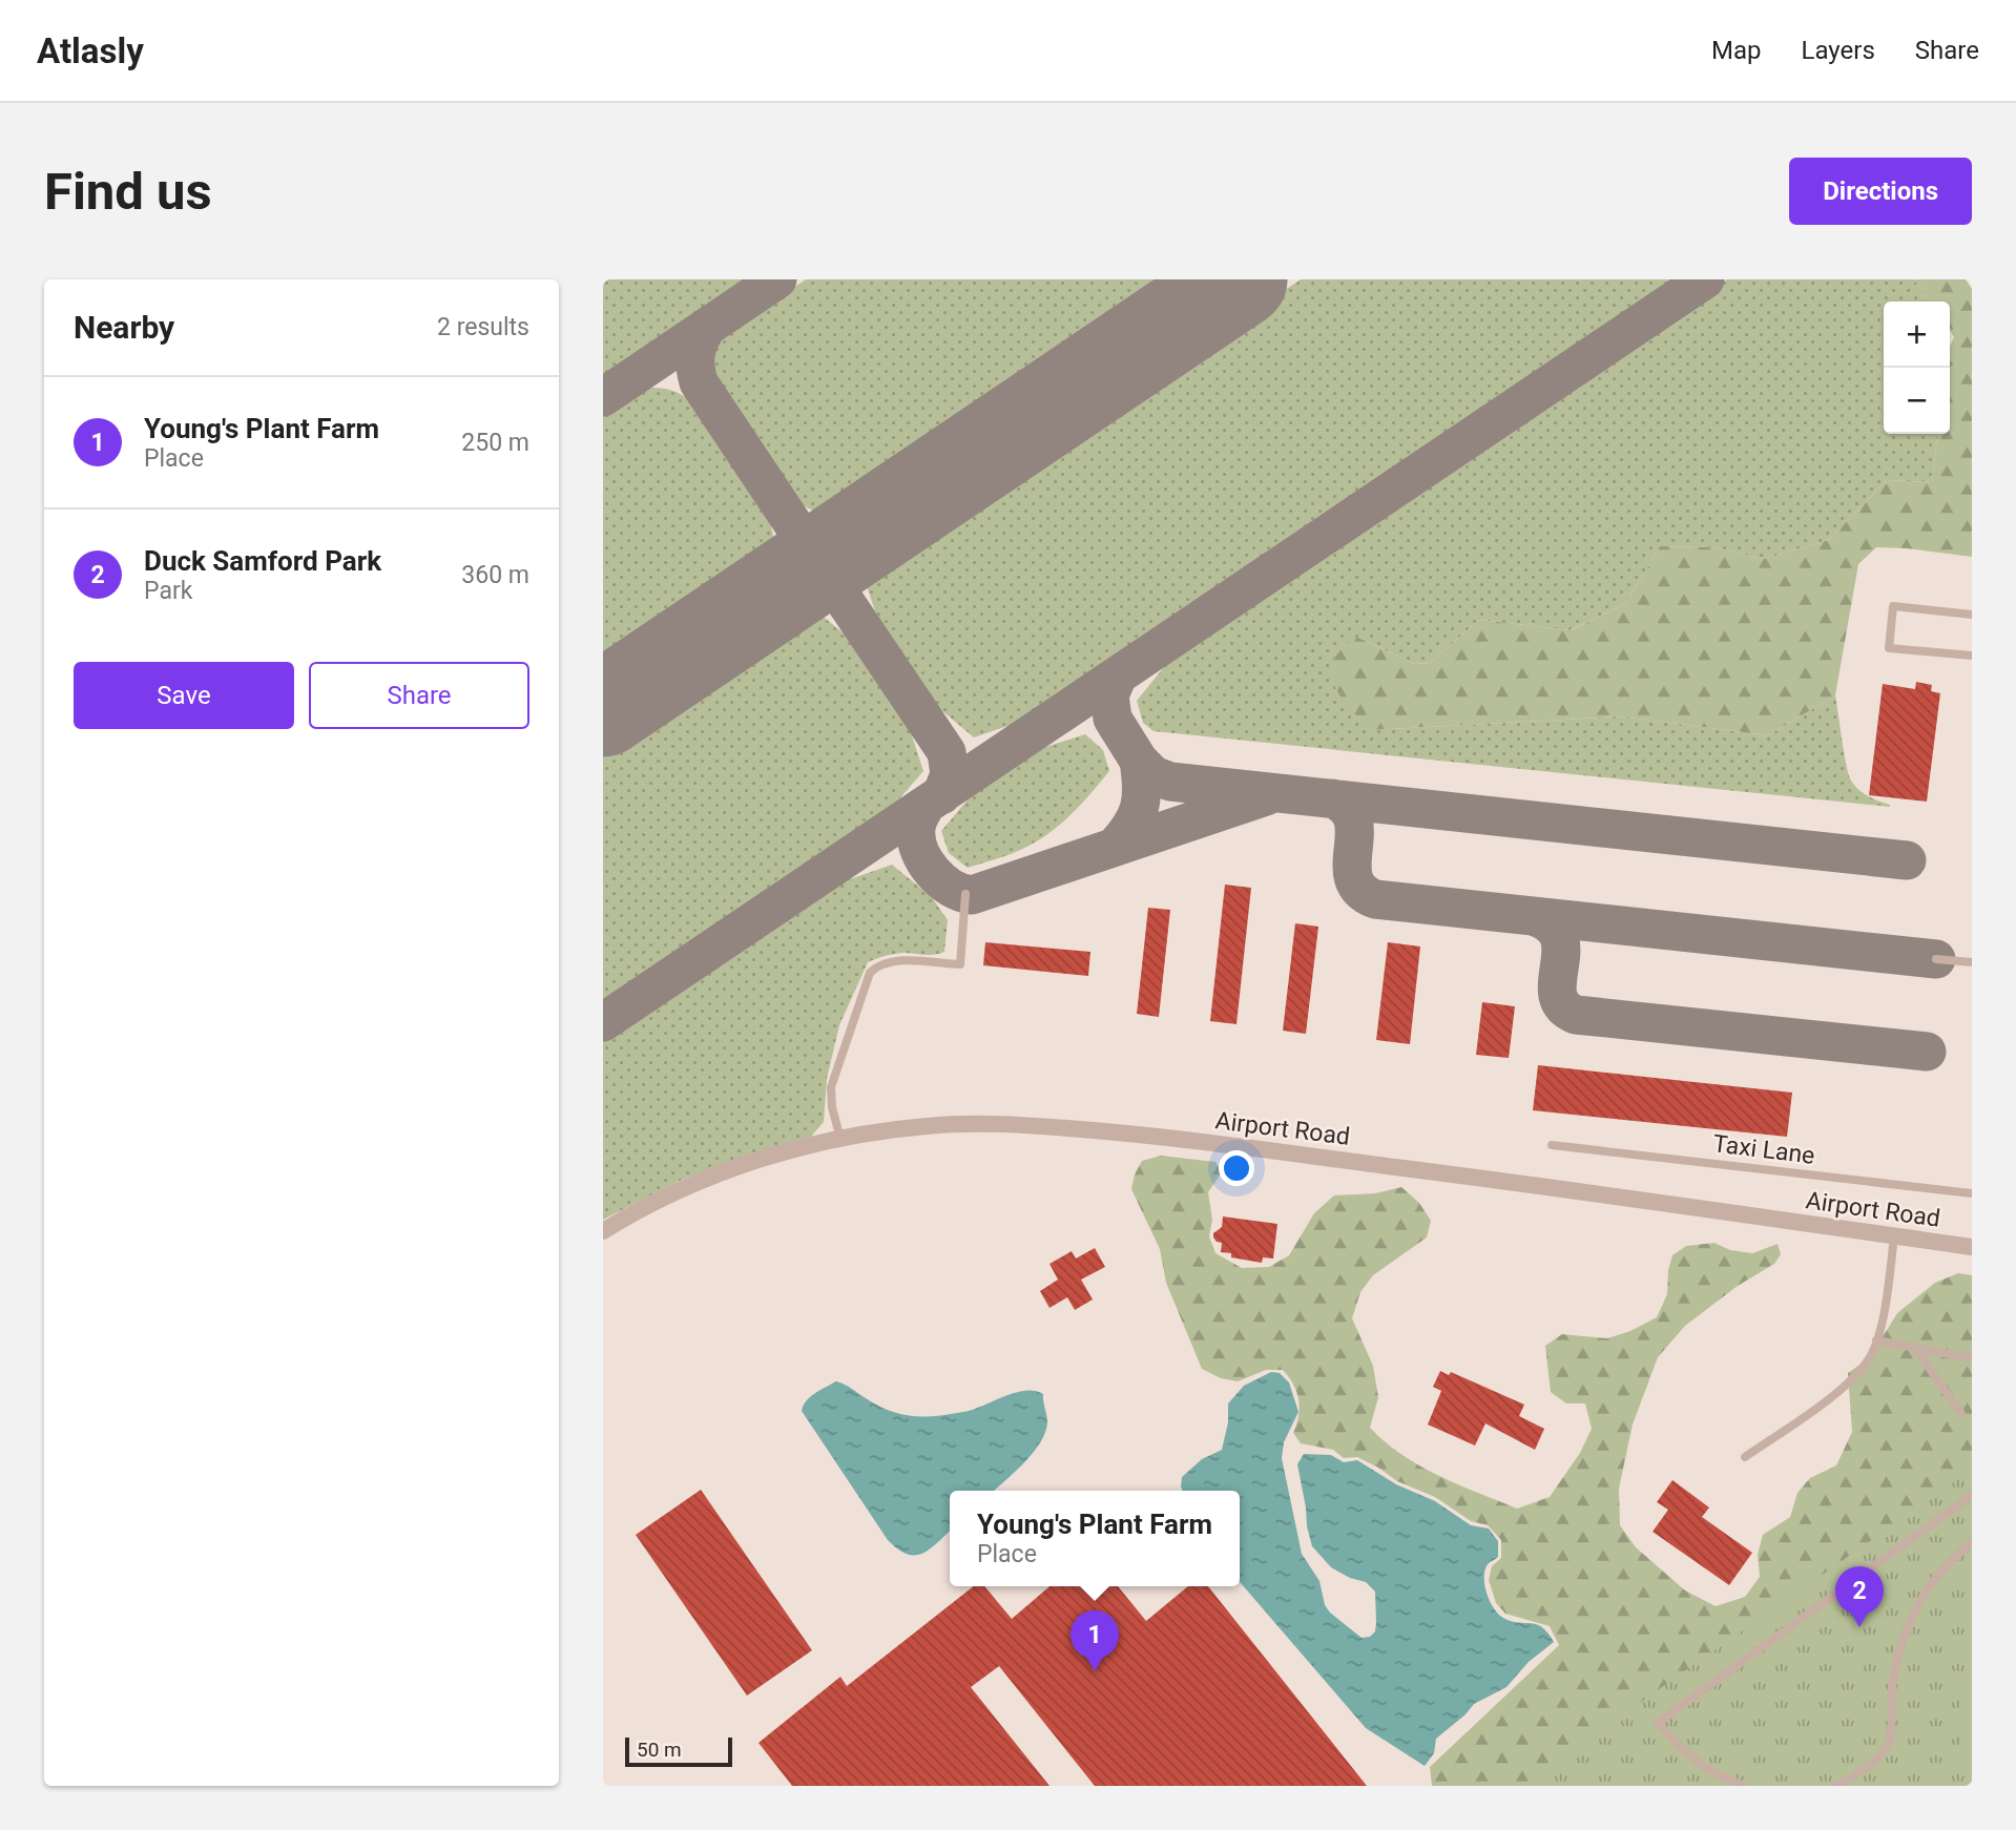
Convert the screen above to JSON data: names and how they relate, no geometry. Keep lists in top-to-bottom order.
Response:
{
  "streets": {
    "street": ["Airport Road"],
    "lane": ["Taxi Lane"]
  },
  "scale_bar": "50 m",
  "page": {
    "header": "Atlasly",
    "nav": ["Map", "Layers", "Share"],
    "buttons": [
      "Directions",
      ["Save", "Share"]
    ],
    "title": "Find us",
    "heading": ["Nearby", "2 results"],
    "map_buttons": ["+", "−"],
    "list": [
      {
        "mark": "1",
        "name": "Young's Plant Farm",
        "note": "Place",
        "value": "250 m"
      },
      {
        "mark": "2",
        "name": "Duck Samford Park",
        "note": "Park",
        "value": "360 m"
      }
    ],
    "popup": ["Young's Plant Farm", "Place"],
    "pins": ["2", "1"],
    "scale": "50 m"
  }
}
